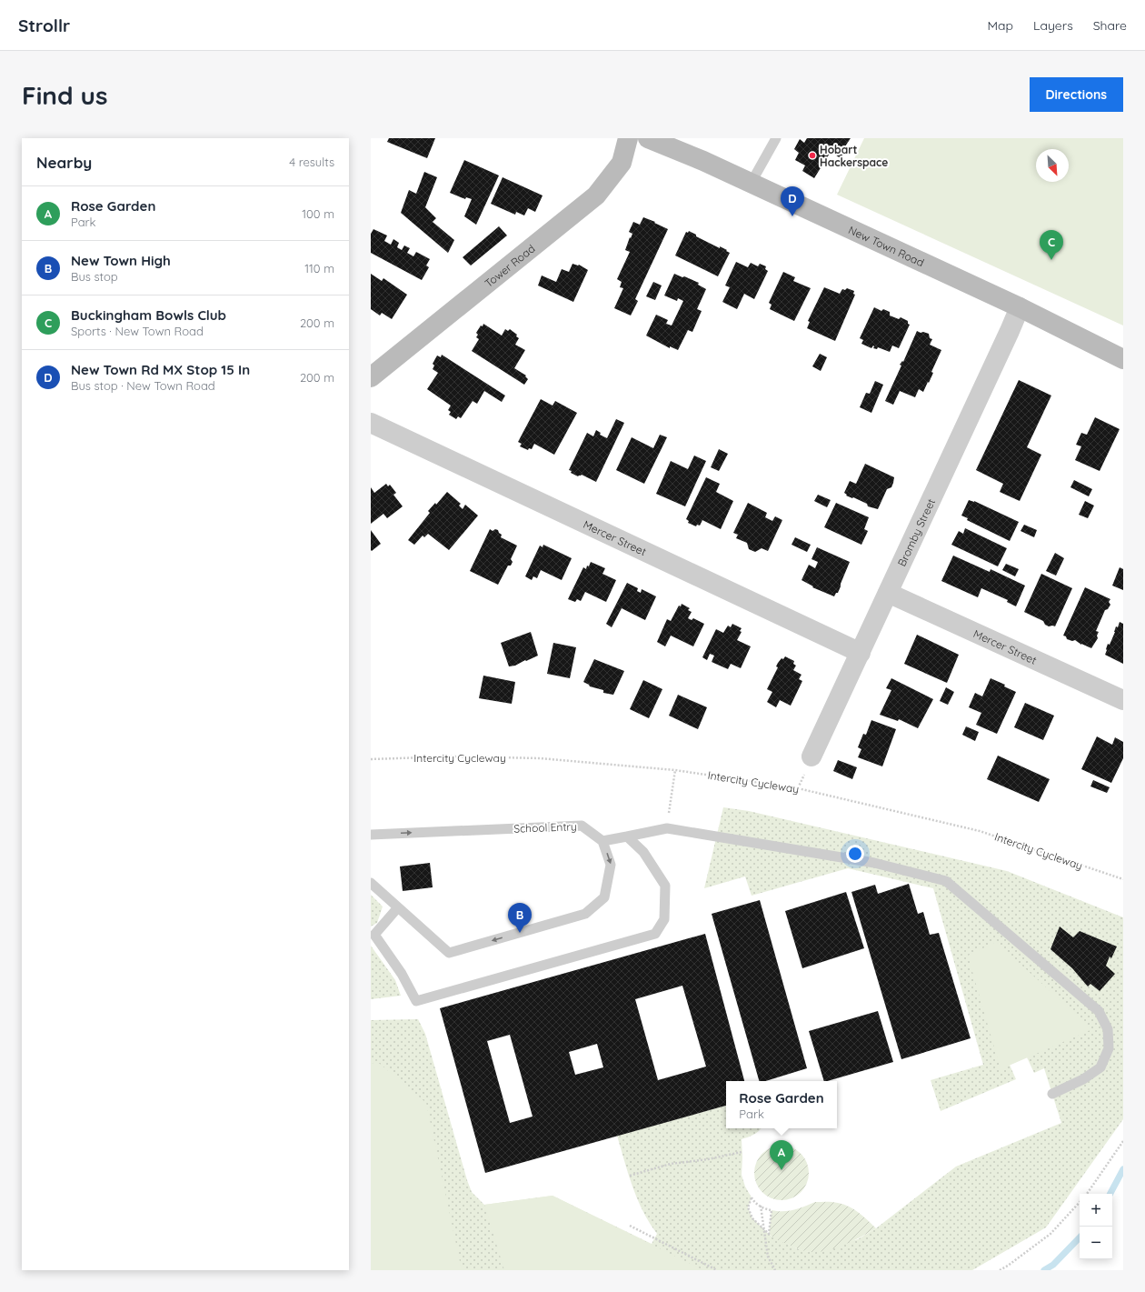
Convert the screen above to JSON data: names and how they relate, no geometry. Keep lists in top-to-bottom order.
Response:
{
  "streets": {
    "main road": ["New Town Road", "Tower Road"],
    "street": ["Bromby Street", "Mercer Street"],
    "lane": ["School Entry"],
    "path": ["Intercity Cycleway"]
  },
  "crossings": [
    ["New Town Road", "Bromby Street"],
    ["Bromby Street", "Mercer Street"]
  ],
  "one_way": ["School Entry"],
  "places": ["Hobart Hackerspace"],
  "north": "bottom right",
  "page": {
    "header": "Strollr",
    "nav": ["Map", "Layers", "Share"],
    "buttons": "Directions",
    "title": "Find us",
    "heading": ["Nearby", "4 results"],
    "list": [
      {
        "mark": "A",
        "name": "Rose Garden",
        "note": "Park",
        "value": "100 m"
      },
      {
        "mark": "B",
        "name": "New Town High",
        "note": "Bus stop",
        "value": "110 m"
      },
      {
        "mark": "C",
        "name": "Buckingham Bowls Club",
        "note": "Sports · New Town Road",
        "value": "200 m"
      },
      {
        "mark": "D",
        "name": "New Town Rd MX Stop 15 In",
        "note": "Bus stop · New Town Road",
        "value": "200 m"
      }
    ],
    "pins": [
      "D",
      "C",
      "B",
      "A"
    ],
    "popup": ["Rose Garden", "Park"],
    "map_buttons": ["+", "−"]
  }
}
